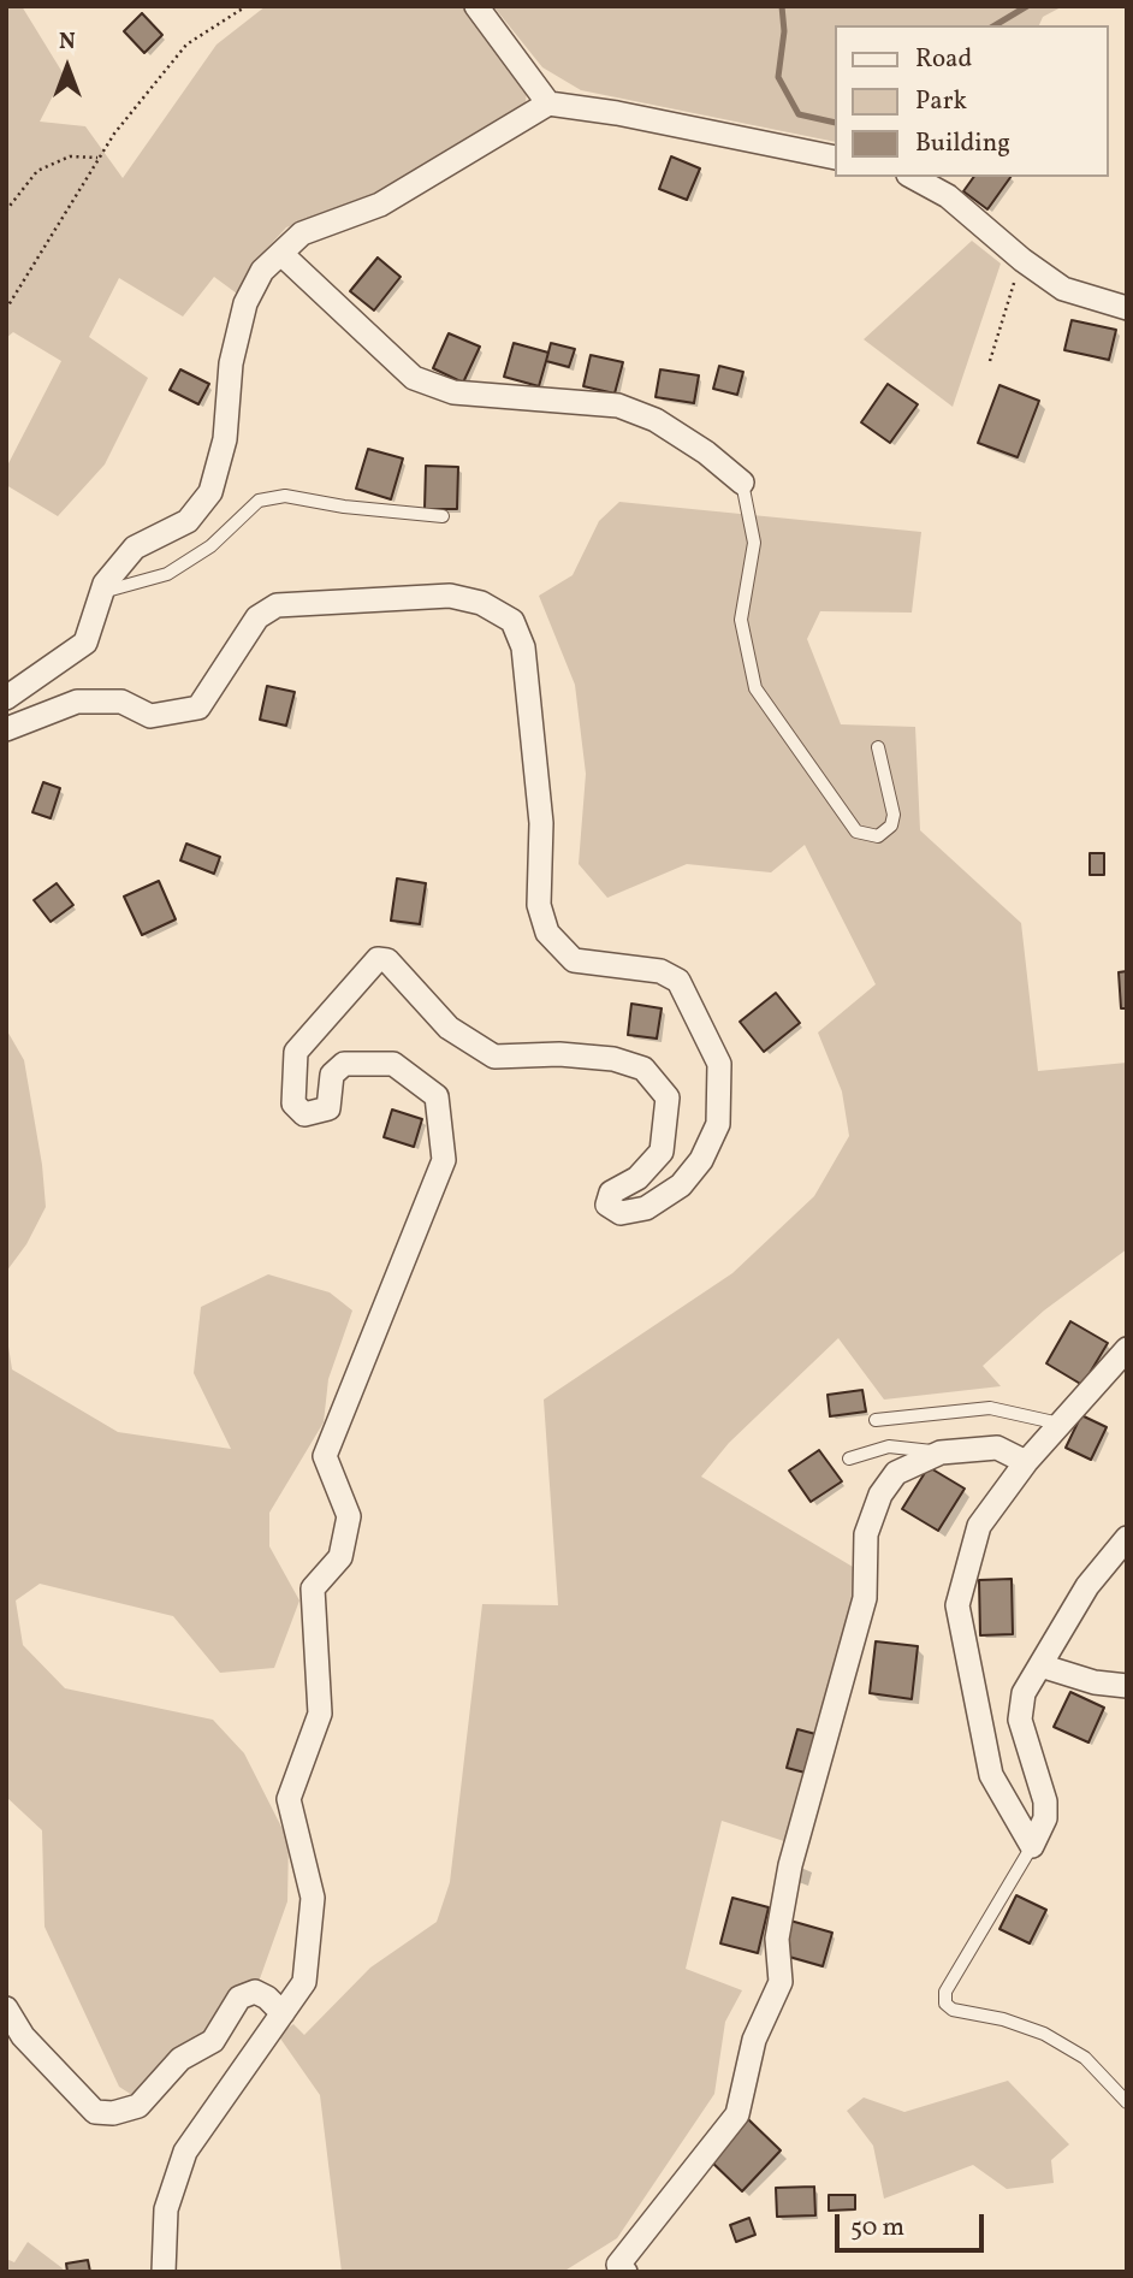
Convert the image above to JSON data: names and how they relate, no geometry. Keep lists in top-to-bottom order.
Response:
{
  "legend": ["Road", "Park", "Building"],
  "scale_bar": "50 m",
  "north": "top"
}
